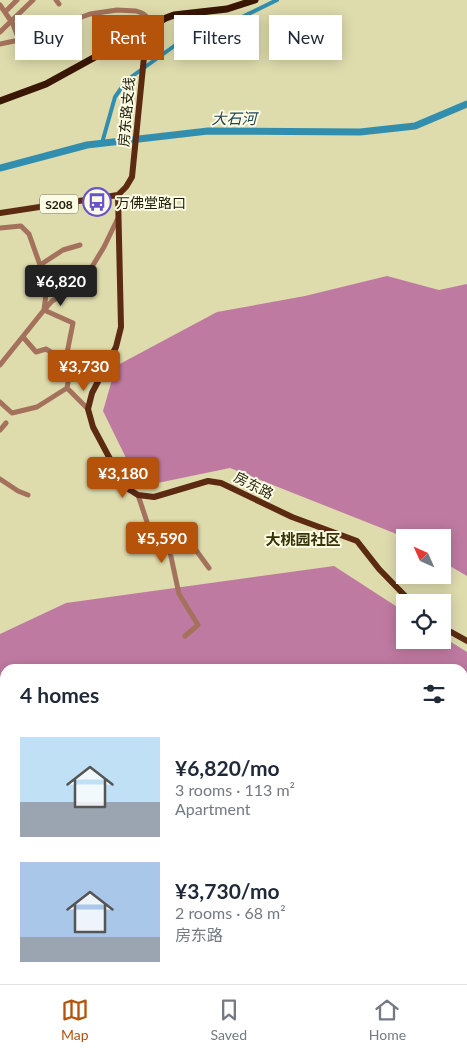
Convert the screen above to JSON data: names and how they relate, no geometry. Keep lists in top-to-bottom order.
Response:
{
  "streets": {
    "main road": ["房东路支线", "S208", "房东路"]
  },
  "crossings": [
    ["房东路支线", "S208"]
  ],
  "districts": ["大桃园社区"],
  "water": ["大石河"],
  "places": {
    "bus stop": ["万佛堂路口"]
  },
  "north": "top left",
  "page": {
    "chip": [
      "Buy",
      "Rent",
      "Filters",
      "New"
    ],
    "price": [
      "¥6,820",
      "¥3,730",
      "¥3,180",
      "¥5,590"
    ],
    "heading": "4 homes",
    "list": [
      {
        "name": "¥6,820/mo",
        "note": "3 rooms · 113 m² · Apartment"
      },
      {
        "name": "¥3,730/mo",
        "note": "2 rooms · 68 m² · 房东路"
      }
    ],
    "tabs": ["Map", "Saved", "Home"]
  }
}
